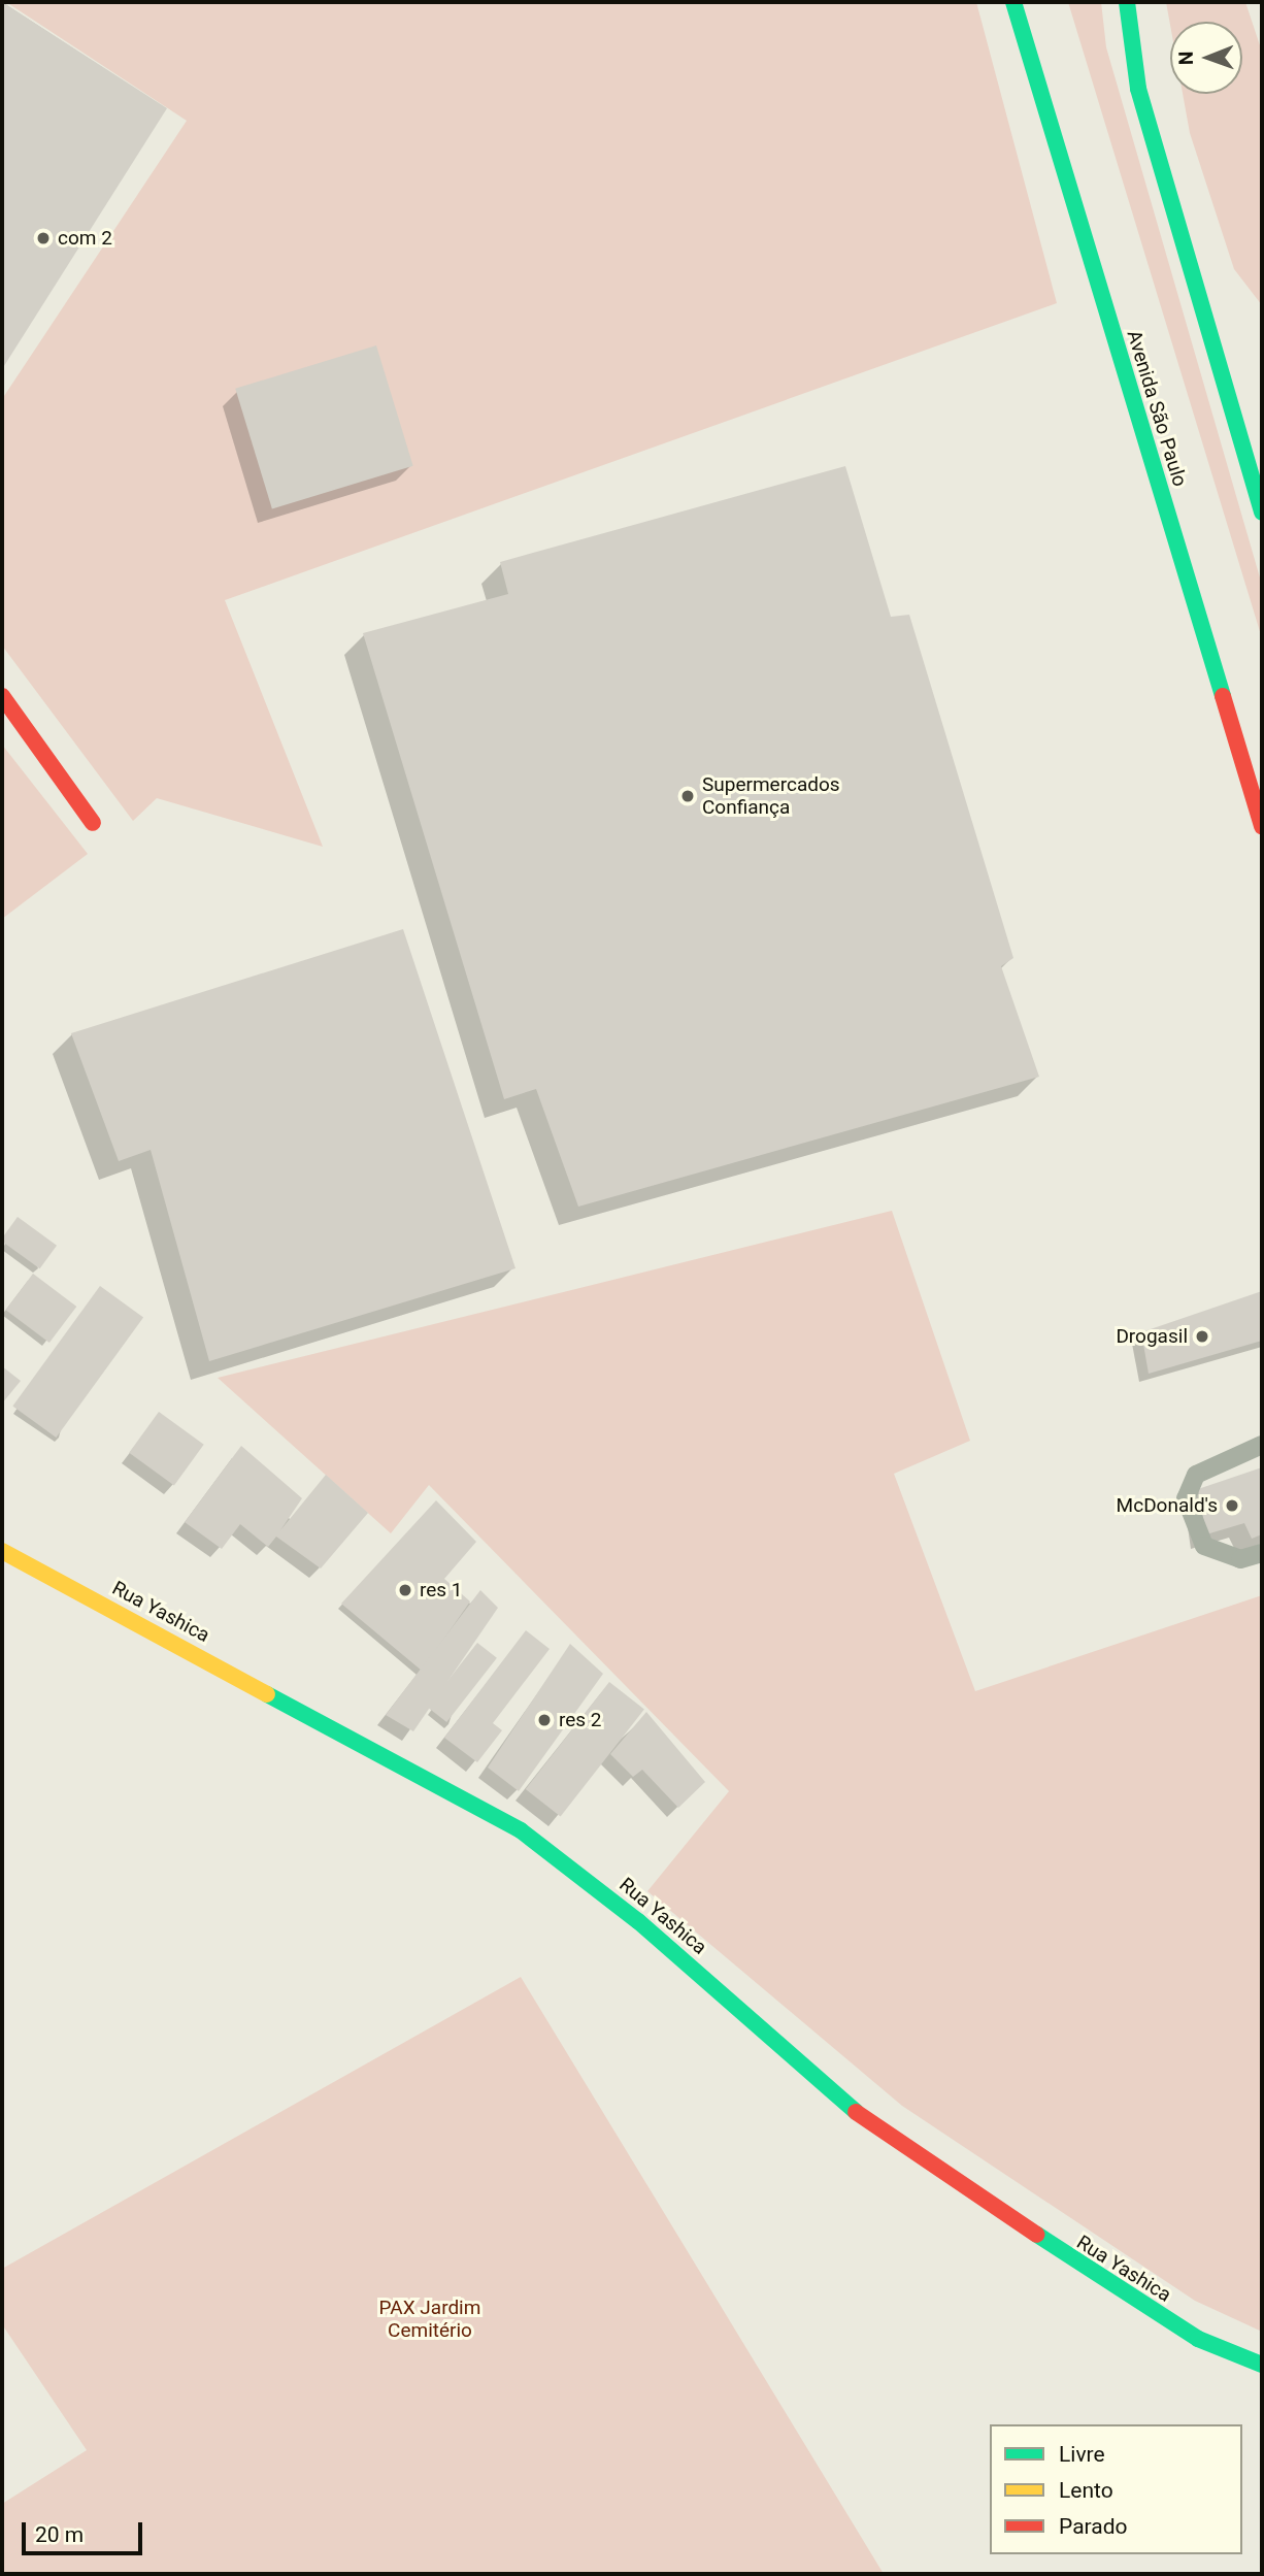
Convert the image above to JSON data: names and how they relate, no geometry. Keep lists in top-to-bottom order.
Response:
{
  "streets": {
    "street": ["Avenida São Paulo", "Rua Yashica"]
  },
  "parks": ["PAX Jardim Cemitério"],
  "places": [
    "com 2",
    "Supermercados Confiança",
    "Drogasil",
    "McDonald's",
    "res 1",
    "res 2"
  ],
  "legend": ["Livre", "Lento", "Parado"],
  "scale_bar": "20 m",
  "north": "left"
}
